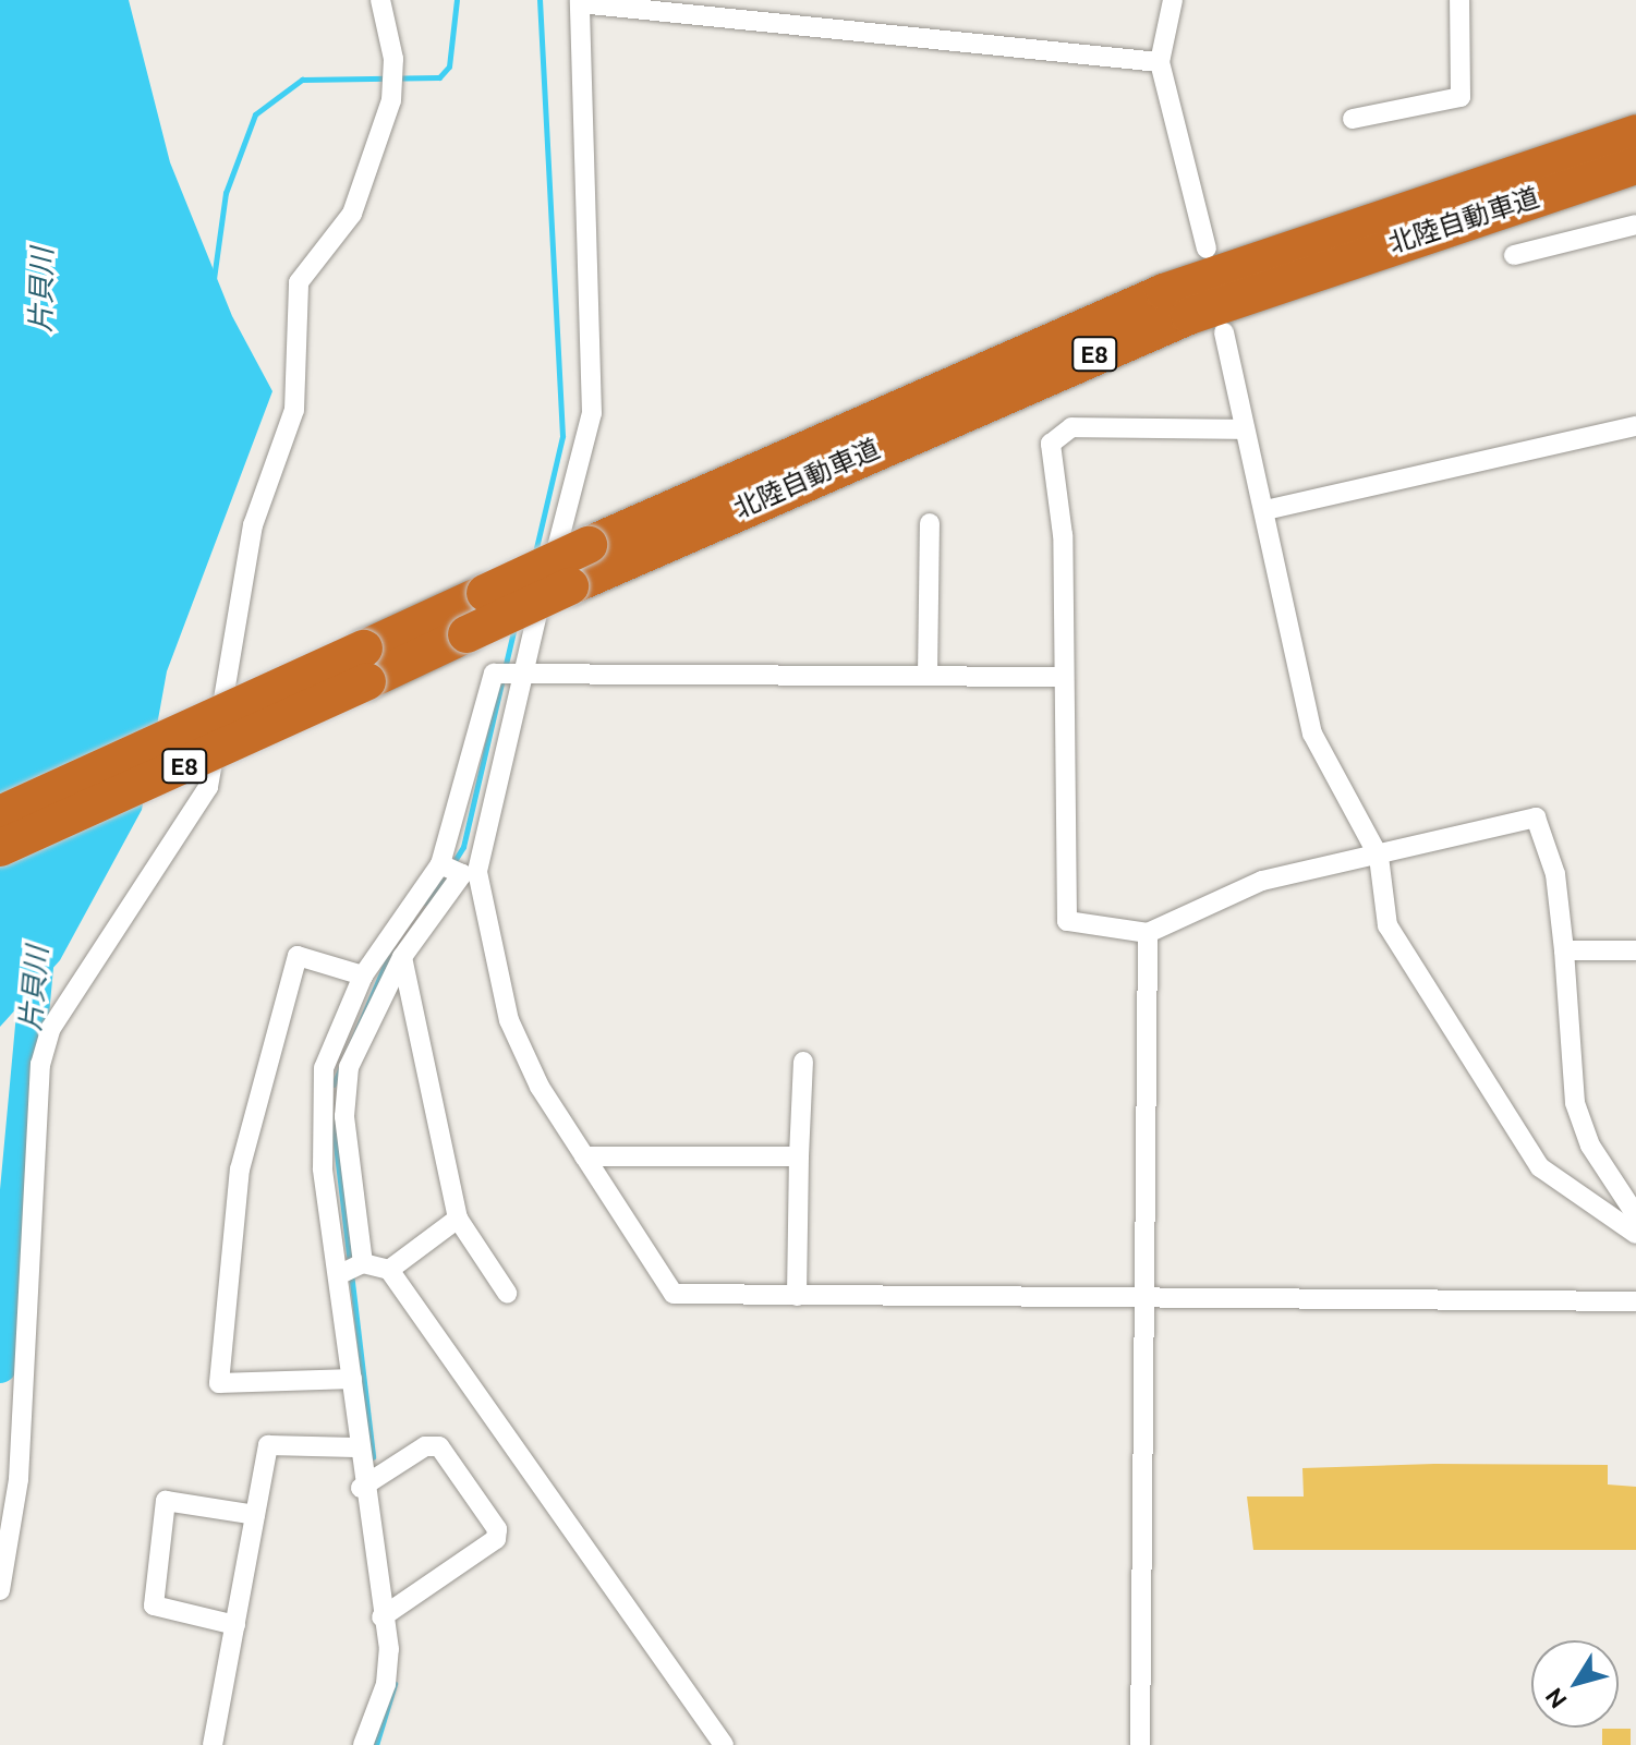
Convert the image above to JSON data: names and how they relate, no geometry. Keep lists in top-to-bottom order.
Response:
{
  "streets": {
    "highway": ["北陸自動車道", "E8"]
  },
  "water": ["片貝川"],
  "north": "bottom left"
}
